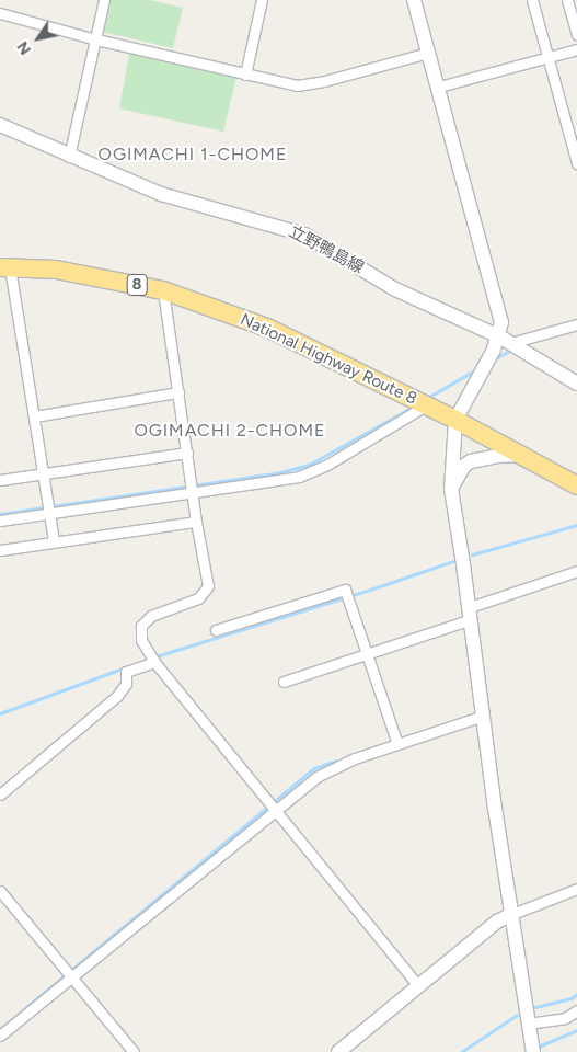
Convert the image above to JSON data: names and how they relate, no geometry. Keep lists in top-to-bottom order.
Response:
{
  "streets": {
    "highway": ["8", "National Highway Route 8"],
    "street": ["立野鴨島線"]
  },
  "districts": ["OGIMACHI 1-CHOME", "OGIMACHI 2-CHOME"],
  "north": "bottom left"
}
